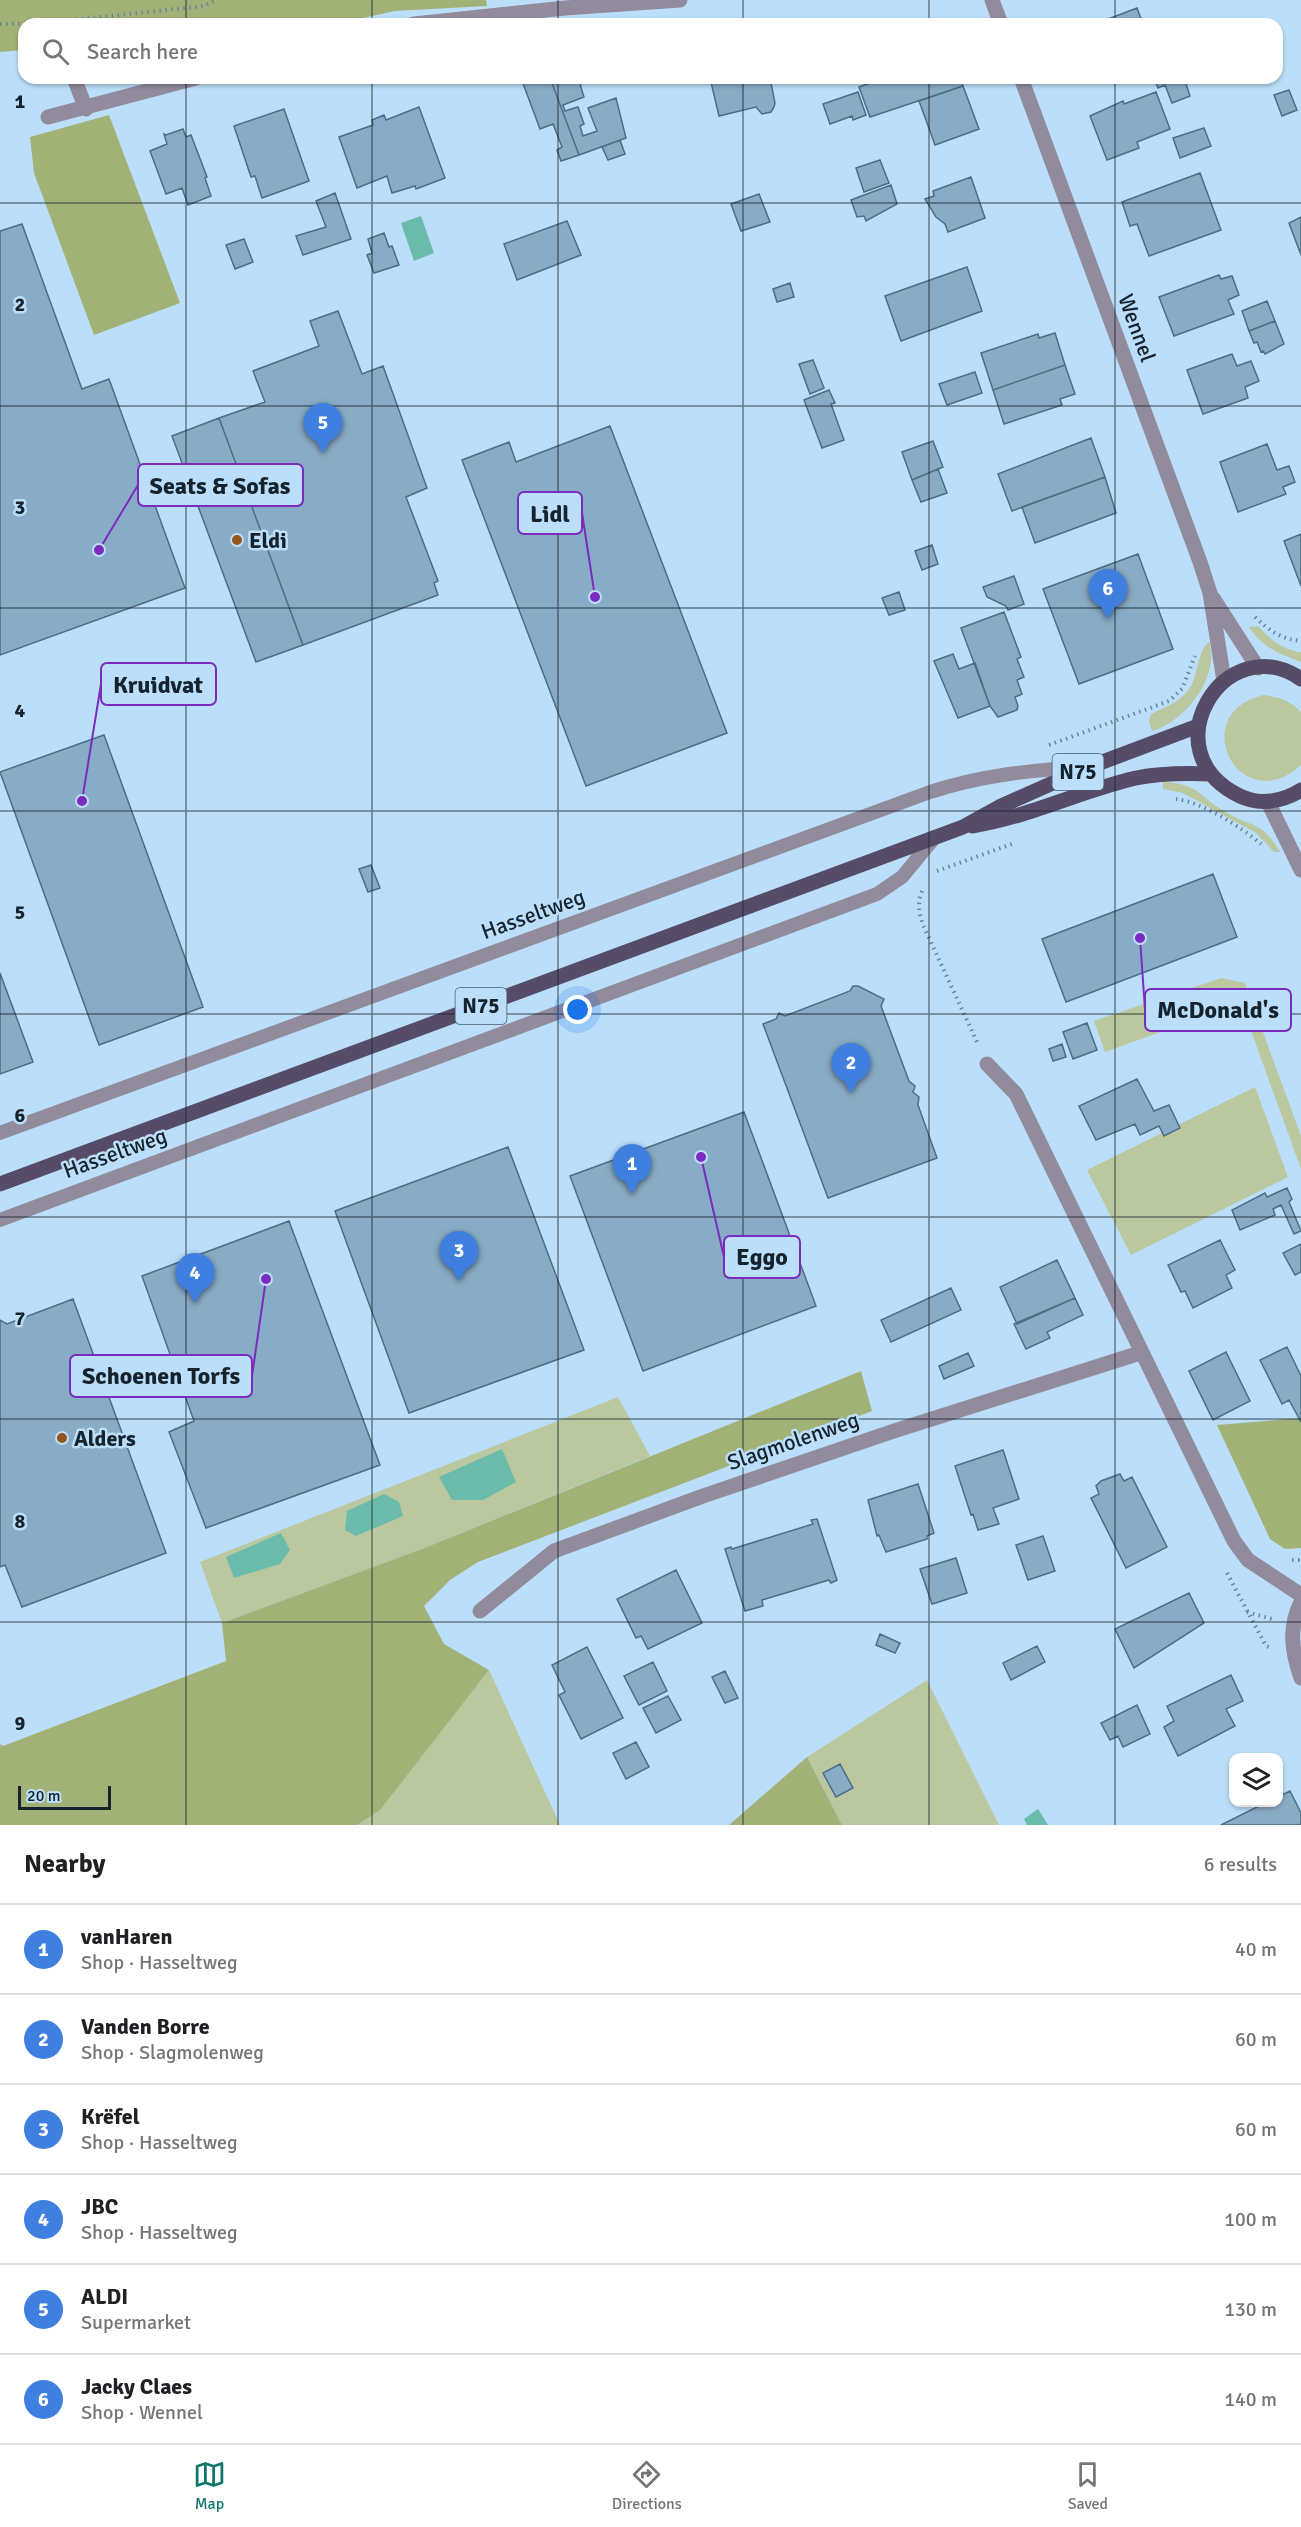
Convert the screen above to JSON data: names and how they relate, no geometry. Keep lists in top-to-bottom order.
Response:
{
  "streets": {
    "main road": ["N75", "Hasseltweg"],
    "street": ["Wennel", "Slagmolenweg"]
  },
  "places": [
    "Eldi",
    "Seats & Sofas",
    "Lidl",
    "Kruidvat",
    "McDonald's",
    "Eggo",
    "Schoenen Torfs",
    "Alders"
  ],
  "scale_bar": "20 m",
  "page": {
    "search": "Search here",
    "pins": [
      "5",
      "6",
      "2",
      "1",
      "3",
      "4"
    ],
    "scale": "20 m",
    "heading": ["Nearby", "6 results"],
    "list": [
      {
        "mark": "1",
        "name": "vanHaren",
        "note": "Shop · Hasseltweg",
        "value": "40 m"
      },
      {
        "mark": "2",
        "name": "Vanden Borre",
        "note": "Shop · Slagmolenweg",
        "value": "60 m"
      },
      {
        "mark": "3",
        "name": "Krëfel",
        "note": "Shop · Hasseltweg",
        "value": "60 m"
      },
      {
        "mark": "4",
        "name": "JBC",
        "note": "Shop · Hasseltweg",
        "value": "100 m"
      },
      {
        "mark": "5",
        "name": "ALDI",
        "note": "Supermarket",
        "value": "130 m"
      },
      {
        "mark": "6",
        "name": "Jacky Claes",
        "note": "Shop · Wennel",
        "value": "140 m"
      }
    ],
    "nav": ["Map", "Directions", "Saved"]
  },
  "grid": {
    "rows": [
      "1",
      "2",
      "3",
      "4",
      "5",
      "6",
      "7",
      "8",
      "9"
    ]
  }
}
